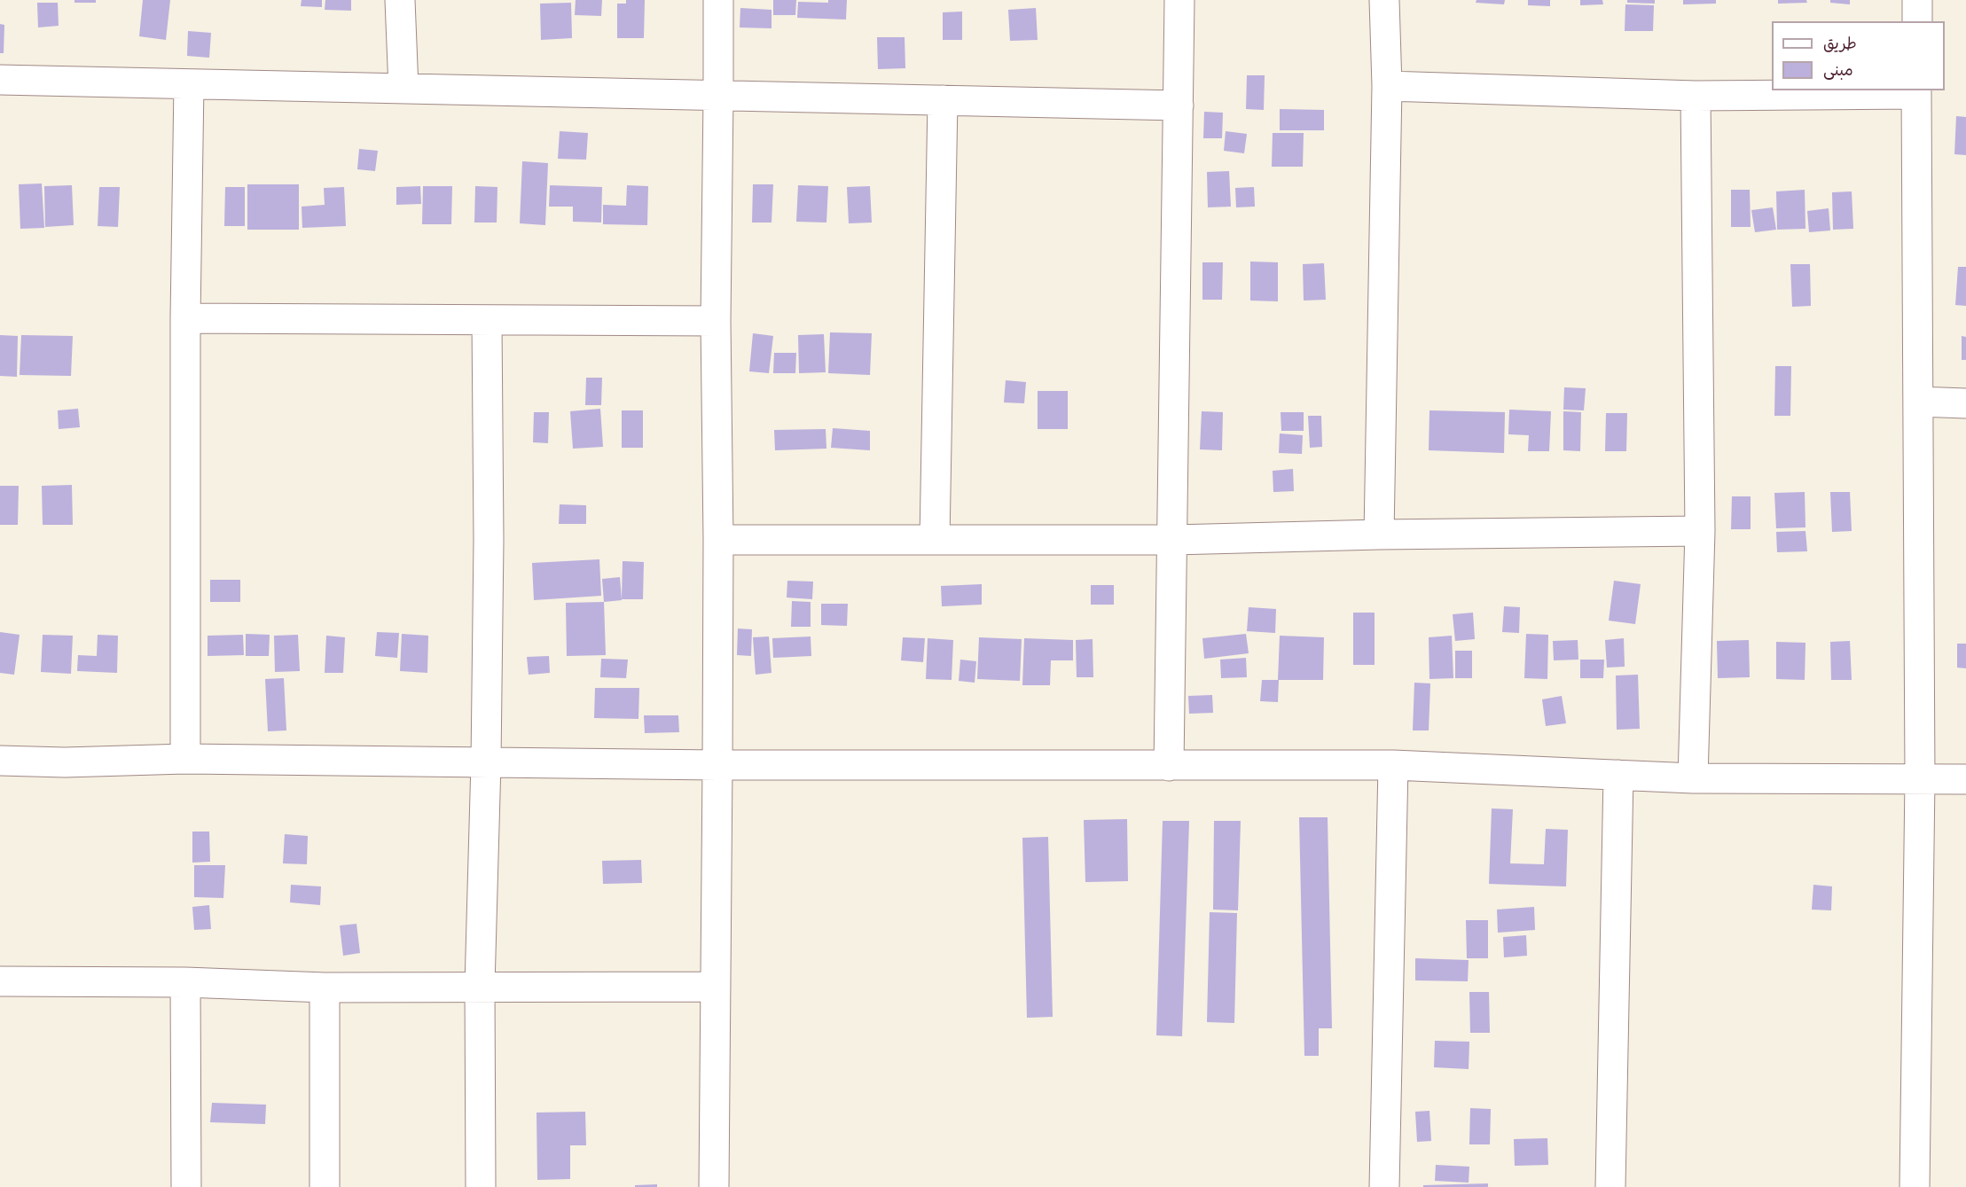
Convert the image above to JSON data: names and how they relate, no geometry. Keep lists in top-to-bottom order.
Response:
{
  "legend": ["طريق", "مبنى"]
}
